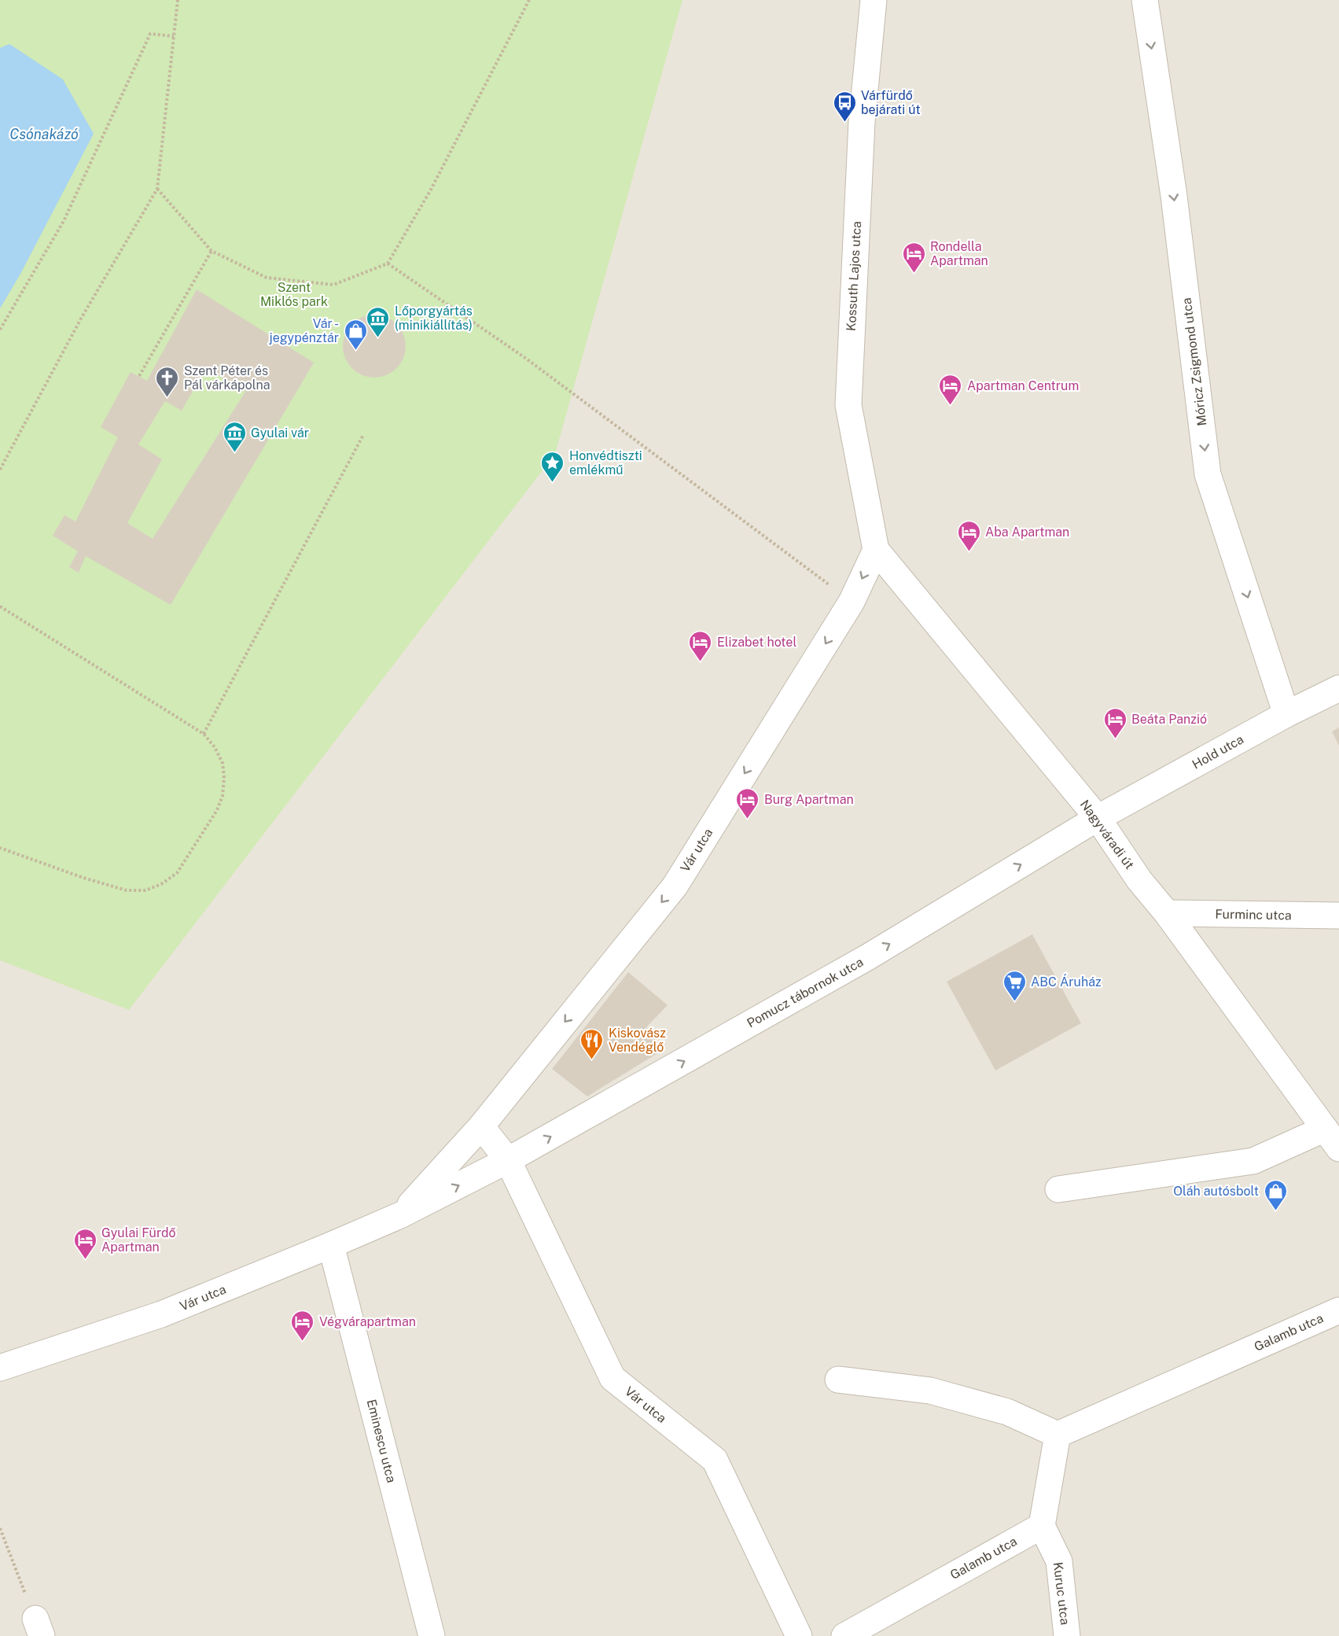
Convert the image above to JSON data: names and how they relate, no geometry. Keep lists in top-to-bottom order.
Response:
{
  "streets": {
    "street": [
      "Kossuth Lajos utca",
      "Móricz Zsigmond utca",
      "Hold utca",
      "Nagyváradi út",
      "Vár utca",
      "Furminc utca",
      "Pomucz tábornok utca",
      "Galamb utca",
      "Eminescu utca",
      "Kuruc utca"
    ]
  },
  "crossings": [
    ["Kossuth Lajos utca", "Nagyváradi út"],
    ["Kossuth Lajos utca", "Vár utca"],
    ["Móricz Zsigmond utca", "Hold utca"],
    ["Hold utca", "Nagyváradi út"],
    ["Hold utca", "Pomucz tábornok utca"],
    ["Nagyváradi út", "Vár utca"],
    ["Nagyváradi út", "Furminc utca"],
    ["Nagyváradi út", "Pomucz tábornok utca"],
    ["Vár utca", "Pomucz tábornok utca"],
    ["Vár utca", "Eminescu utca"],
    ["Galamb utca", "Kuruc utca"]
  ],
  "one_way": ["Móricz Zsigmond utca", "Pomucz tábornok utca"],
  "water": ["Csónakázó"],
  "parks": ["Szent Miklós park"],
  "places": {
    "bus stop": ["Várfürdő bejárati út"],
    "hotel": [
      "Rondella Apartman",
      "Apartman Centrum",
      "Aba Apartman",
      "Elizabet hotel",
      "Beáta Panzió",
      "Burg Apartman",
      "Gyulai Fürdő Apartman",
      "Végvárapartman"
    ],
    "museum": ["Lőporgyártás (minikiállítás)", "Gyulai vár"],
    "shop": ["Vár - jegypénztár", "Oláh autósbolt"],
    "church": ["Szent Péter és Pál várkápolna"],
    "place": ["Honvédtiszti emlékmű"],
    "supermarket": ["ABC Áruház"],
    "restaurant": ["Kiskovász Vendéglő"]
  }
}
